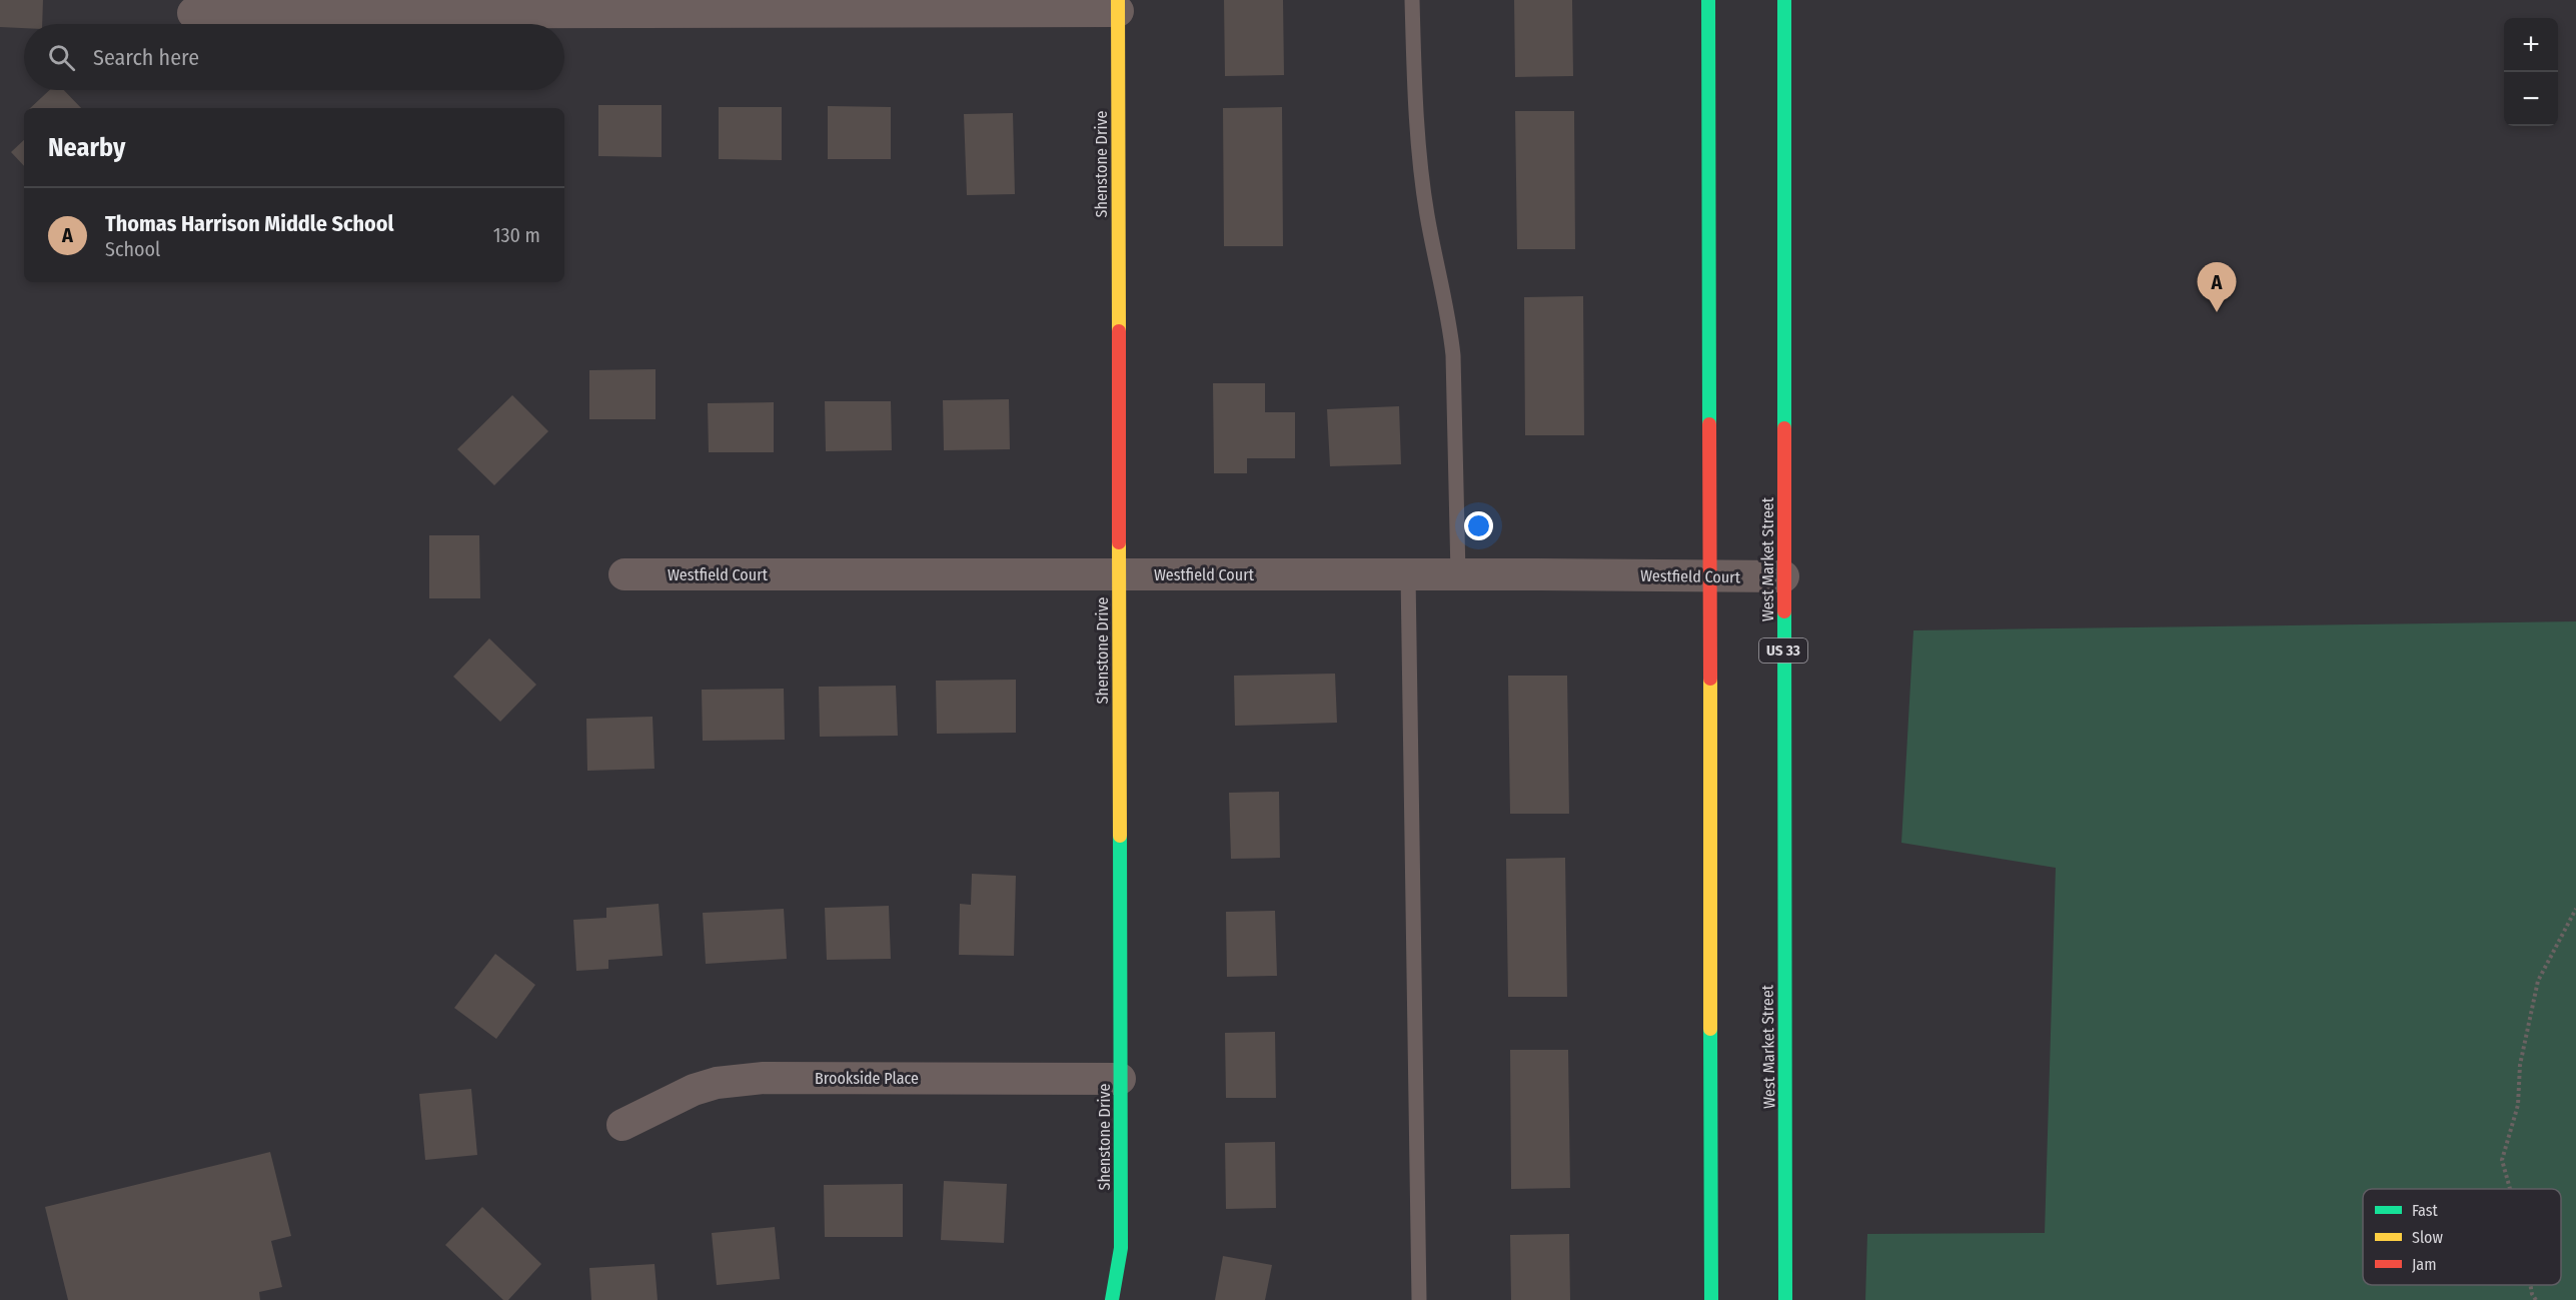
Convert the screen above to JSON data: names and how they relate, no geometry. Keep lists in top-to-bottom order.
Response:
{
  "streets": {
    "main road": ["Shenstone Drive", "West Market Street", "US 33"],
    "street": ["Westfield Court", "Brookside Place"]
  },
  "crossings": [
    ["Shenstone Drive", "Westfield Court"],
    ["Shenstone Drive", "Brookside Place"],
    ["West Market Street", "Westfield Court"]
  ],
  "legend": ["Fast", "Slow", "Jam"],
  "page": {
    "map_buttons": ["+", "−"],
    "search": "Search here",
    "heading": "Nearby",
    "list": [
      {
        "mark": "A",
        "name": "Thomas Harrison Middle School",
        "note": "School",
        "value": "130 m"
      }
    ],
    "pins": "A"
  }
}
